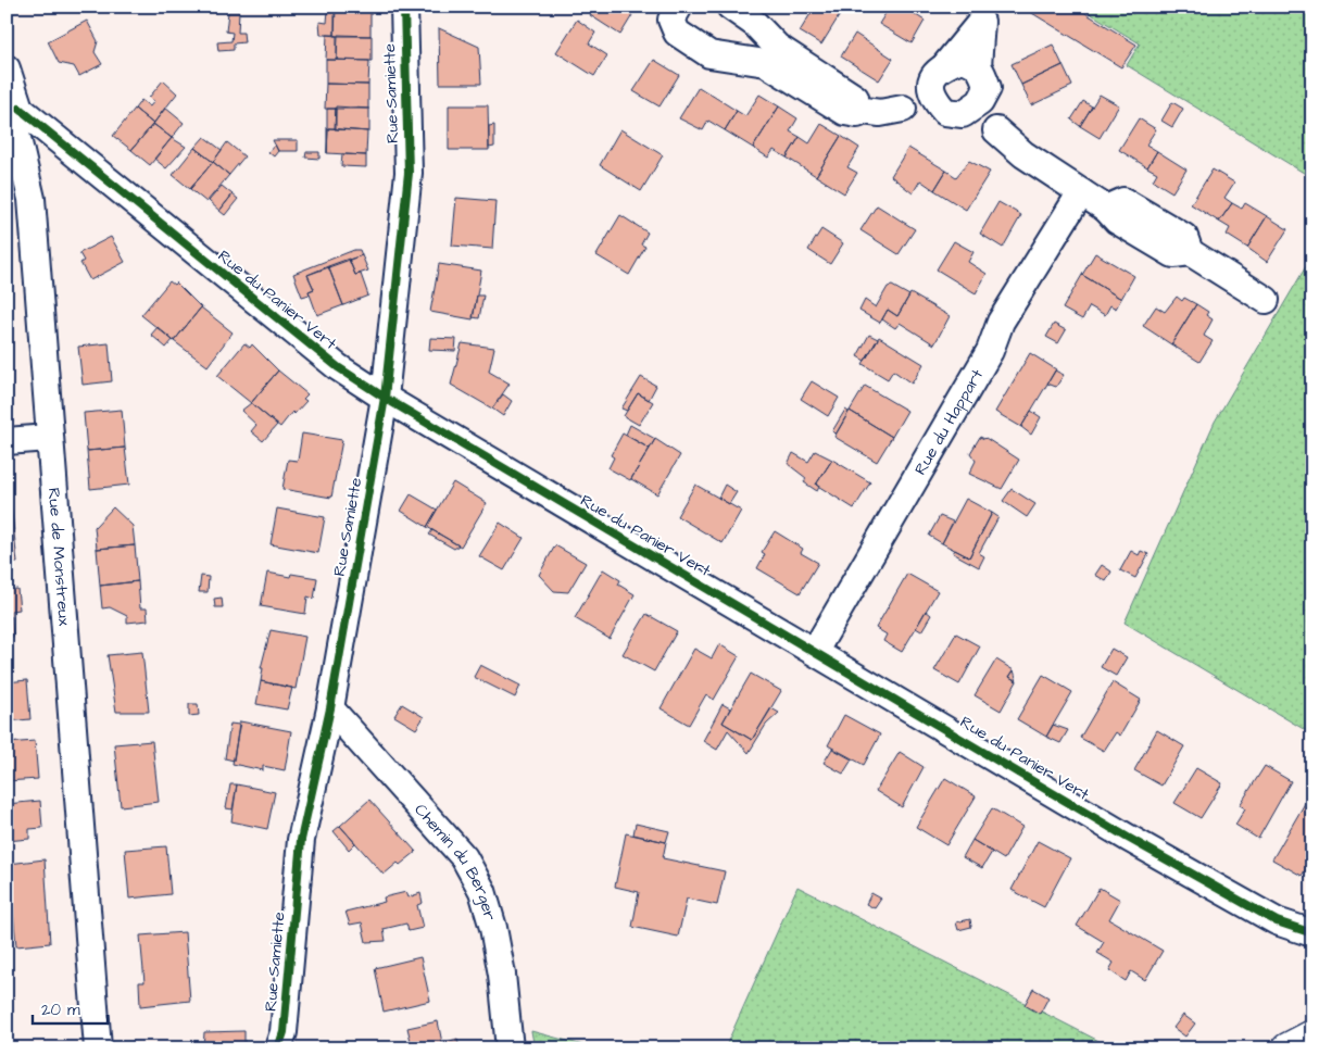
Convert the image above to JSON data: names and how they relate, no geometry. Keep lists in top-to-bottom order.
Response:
{
  "streets": {
    "street": [
      "Rue Samiette",
      "Rue du Panier Vert",
      "Rue du Happart",
      "Rue de Monstreux",
      "Chemin du Berger"
    ]
  },
  "crossings": [
    ["Rue Samiette", "Rue du Panier Vert"],
    ["Rue Samiette", "Chemin du Berger"],
    ["Rue du Panier Vert", "Rue du Happart"],
    ["Rue du Panier Vert", "Rue de Monstreux"]
  ],
  "scale_bar": "20 m"
}
